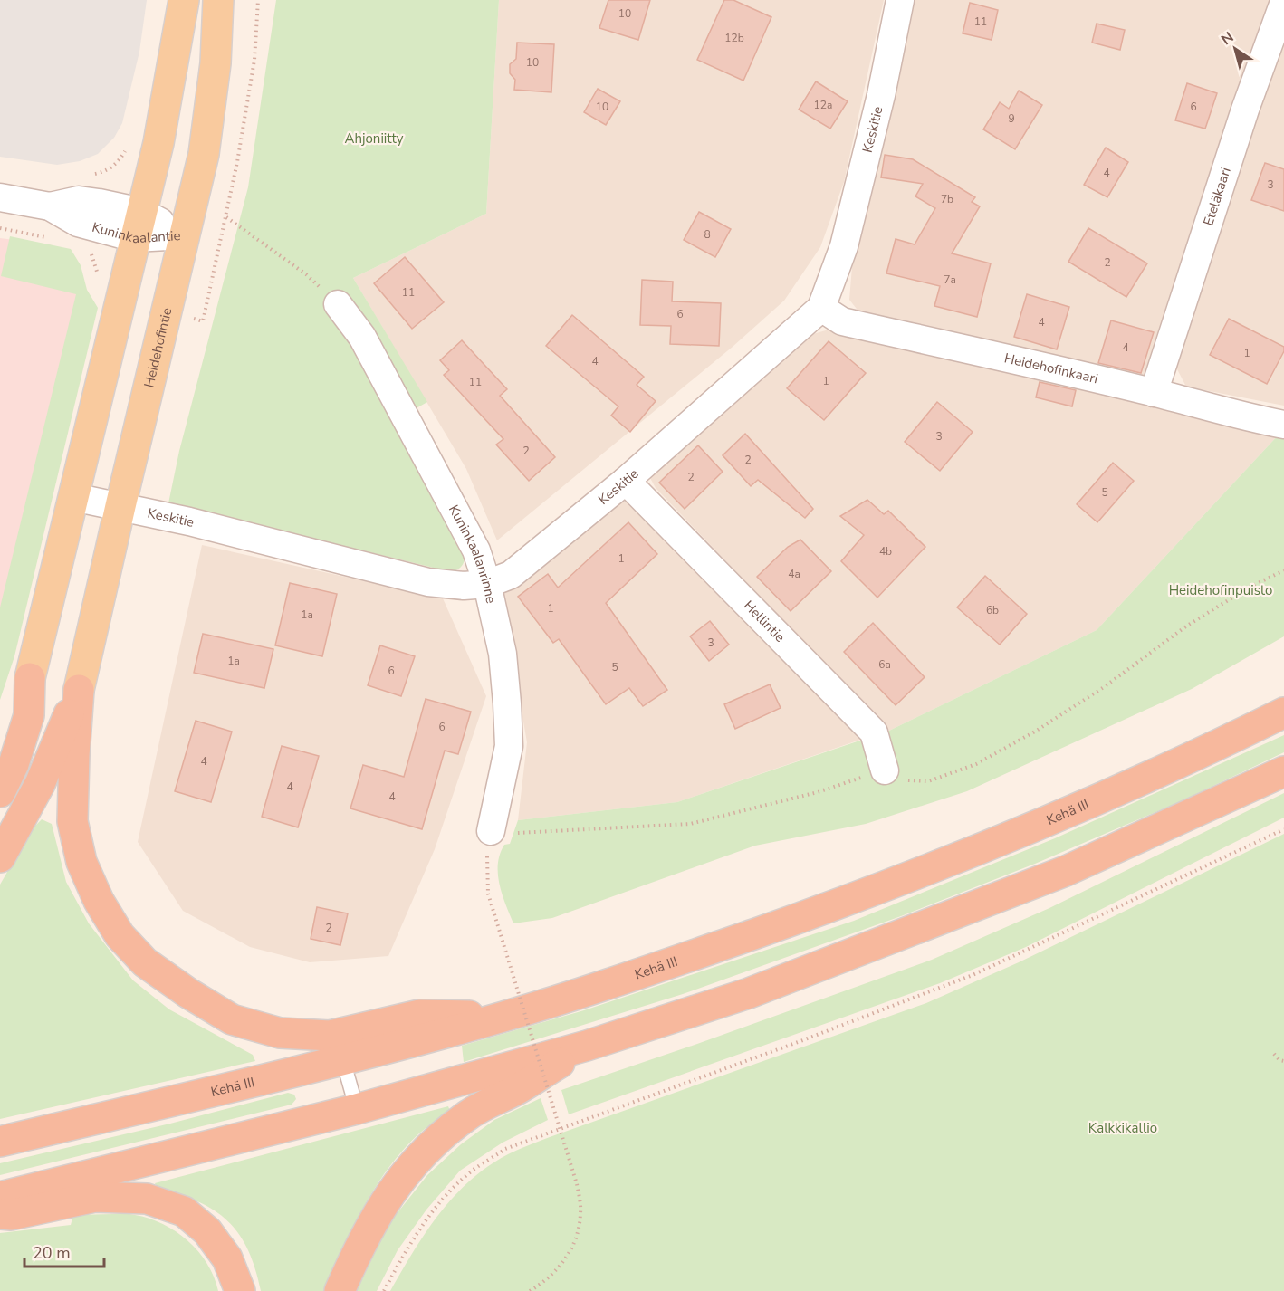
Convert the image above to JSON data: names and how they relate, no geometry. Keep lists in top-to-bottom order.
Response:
{
  "streets": {
    "highway": ["Kehä III"],
    "main road": ["Heidehofintie"],
    "street": [
      "Keskitie",
      "Eteläkaari",
      "Kuninkaalantie",
      "Heidehofinkaari",
      "Kuninkaalanrinne",
      "Hellintie"
    ]
  },
  "crossings": [
    ["Keskitie", "Heidehofintie"],
    ["Keskitie", "Heidehofinkaari"],
    ["Keskitie", "Kuninkaalanrinne"],
    ["Keskitie", "Hellintie"],
    ["Eteläkaari", "Heidehofinkaari"],
    ["Kuninkaalantie", "Heidehofintie"]
  ],
  "parks": ["Ahjoniitty", "Heidehofinpuisto", "Kalkkikallio"],
  "house_numbers": [
    "10",
    "11",
    "12b",
    "10",
    "12a",
    "10",
    "6",
    "9",
    "4",
    "3",
    "7b",
    "8",
    "2",
    "7a",
    "11",
    "6",
    "4",
    "4",
    "1",
    "4",
    "1",
    "11",
    "3",
    "2",
    "2",
    "2",
    "5",
    "4b",
    "1",
    "4a",
    "1",
    "6b",
    "1a",
    "3",
    "1a",
    "6a",
    "5",
    "6",
    "6",
    "4",
    "4",
    "4",
    "2"
  ],
  "scale_bar": "20 m",
  "north": "top left"
}
